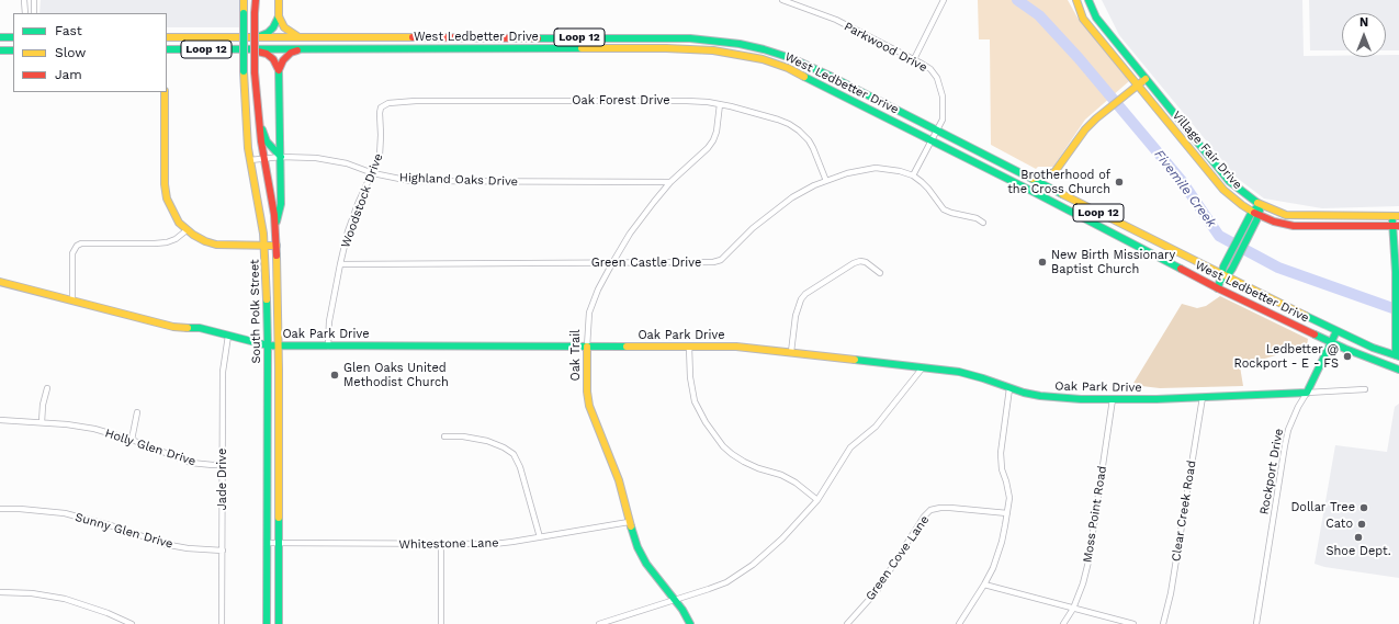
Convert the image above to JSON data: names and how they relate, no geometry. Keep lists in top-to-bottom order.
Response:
{
  "streets": {
    "main road": [
      "West Ledbetter Drive",
      "Loop 12",
      "Village Fair Drive",
      "South Polk Street",
      "Oak Park Drive",
      "Oak Trail",
      "Rockport Drive"
    ],
    "street": [
      "Parkwood Drive",
      "Oak Forest Drive",
      "Highland Oaks Drive",
      "Woodstock Drive",
      "Green Castle Drive",
      "Holly Glen Drive",
      "Jade Drive",
      "Clear Creek Road",
      "Moss Point Road",
      "Sunny Glen Drive",
      "Whitestone Lane",
      "Green Cove Lane"
    ]
  },
  "crossings": [
    ["West Ledbetter Drive", "Parkwood Drive"],
    ["West Ledbetter Drive", "Rockport Drive"],
    ["Parkwood Drive", "Green Castle Drive"],
    ["Oak Forest Drive", "Woodstock Drive"],
    ["Oak Forest Drive", "Green Castle Drive"],
    ["Oak Forest Drive", "Oak Trail"],
    ["Highland Oaks Drive", "Woodstock Drive"],
    ["Highland Oaks Drive", "South Polk Street"],
    ["Highland Oaks Drive", "Oak Trail"],
    ["Woodstock Drive", "Green Castle Drive"],
    ["Woodstock Drive", "Oak Park Drive"],
    ["Green Castle Drive", "Oak Trail"],
    ["South Polk Street", "Oak Park Drive"],
    ["South Polk Street", "Whitestone Lane"],
    ["Oak Park Drive", "Oak Trail"],
    ["Oak Park Drive", "Rockport Drive"],
    ["Oak Park Drive", "Jade Drive"],
    ["Oak Park Drive", "Clear Creek Road"],
    ["Oak Park Drive", "Moss Point Road"],
    ["Oak Trail", "Whitestone Lane"],
    ["Holly Glen Drive", "Jade Drive"],
    ["Jade Drive", "Sunny Glen Drive"]
  ],
  "water": ["Fivemile Creek"],
  "places": [
    "Brotherhood of the Cross Church",
    "New Birth Missionary Baptist Church",
    "Ledbetter @ Rockport - E - FS",
    "Glen Oaks United Methodist Church",
    "Dollar Tree",
    "Cato",
    "Shoe Dept."
  ],
  "legend": ["Fast", "Slow", "Jam"],
  "north": "top"
}
